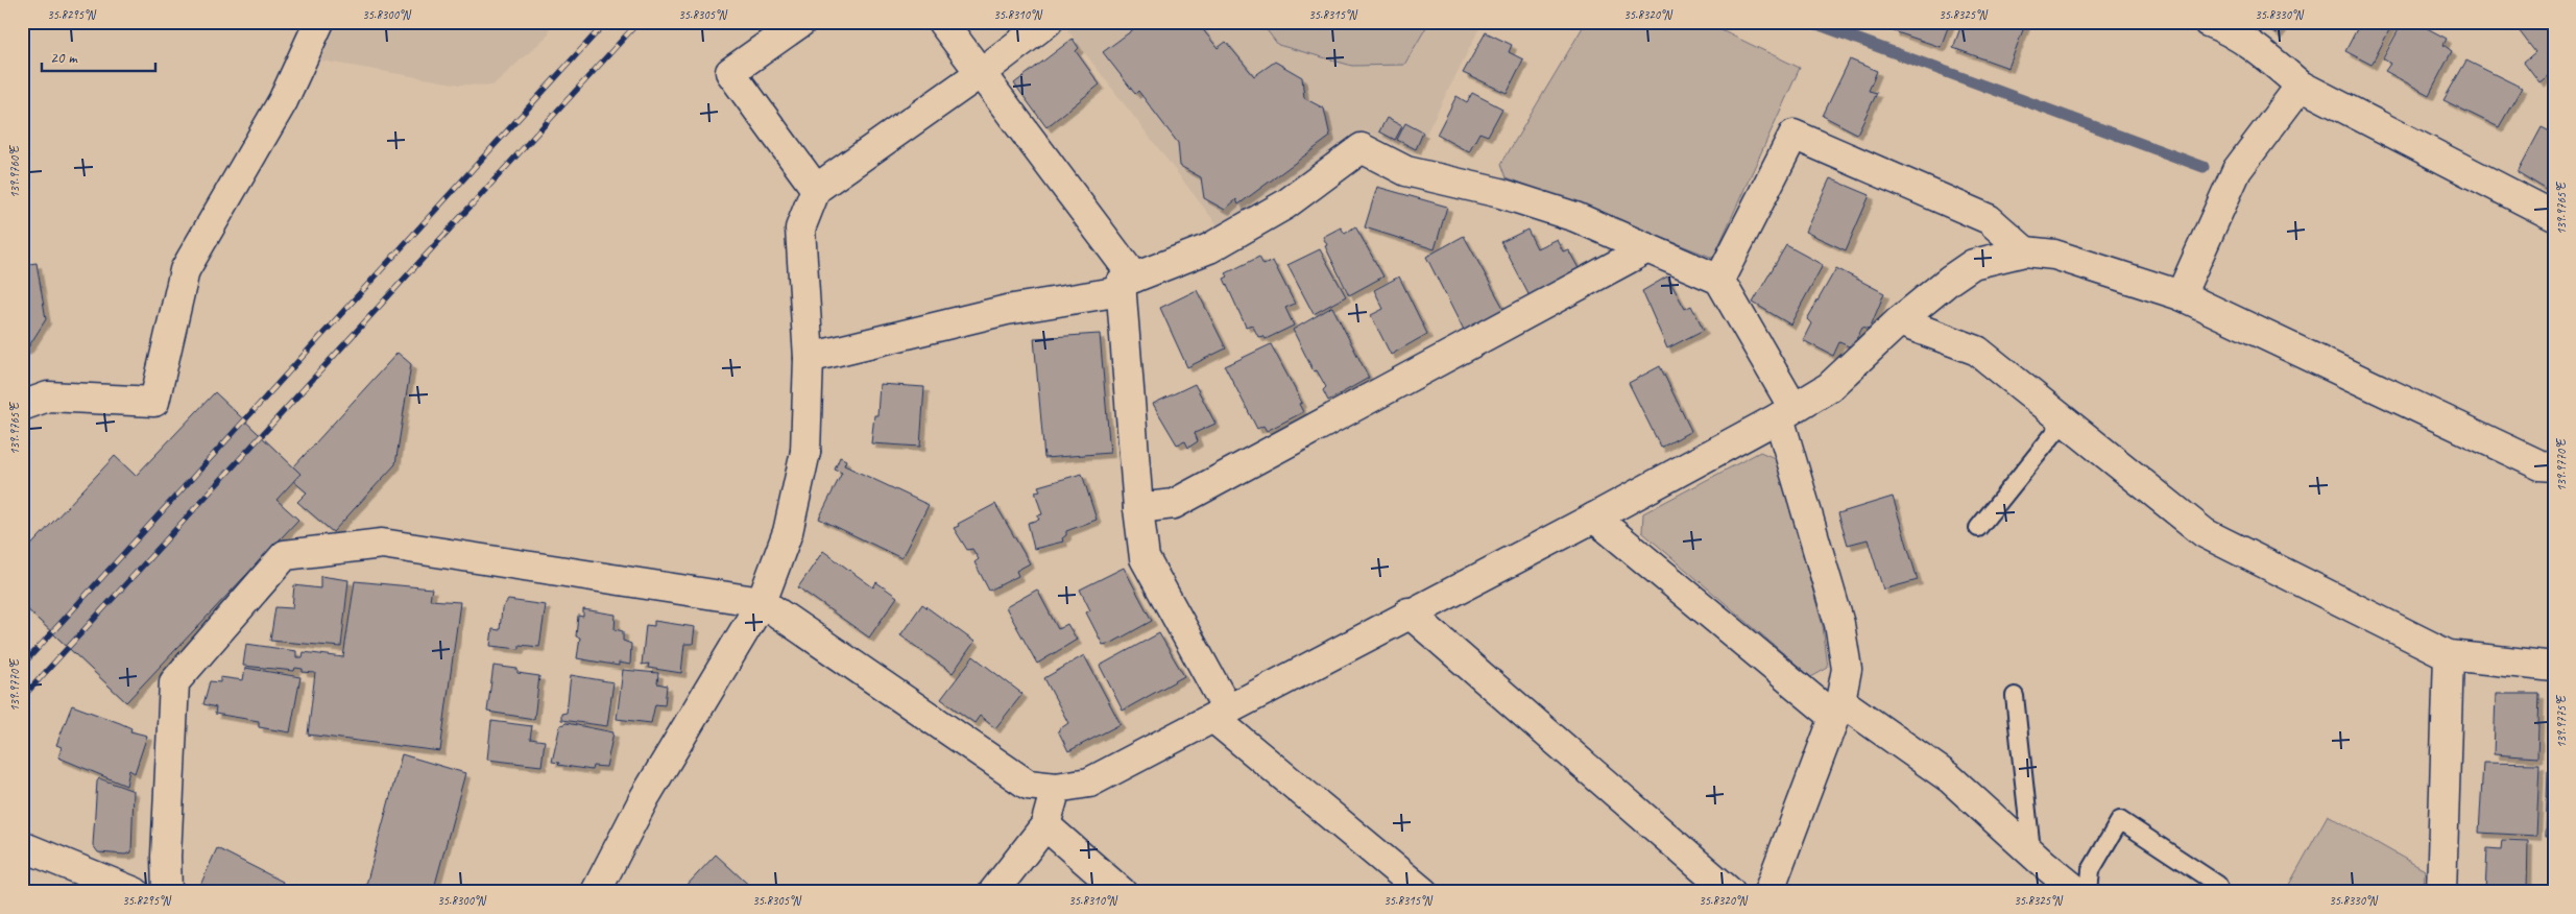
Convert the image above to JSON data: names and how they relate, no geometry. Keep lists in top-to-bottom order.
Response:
{
  "scale_bar": "20 m",
  "coordinates": [
    "35.8295°N",
    "35.8300°N",
    "35.8305°N",
    "35.8310°N",
    "35.8315°N",
    "35.8320°N",
    "35.8325°N",
    "35.8330°N",
    "139.9760°E",
    "139.9765°E",
    "139.9770°E",
    "139.9775°E"
  ]
}
